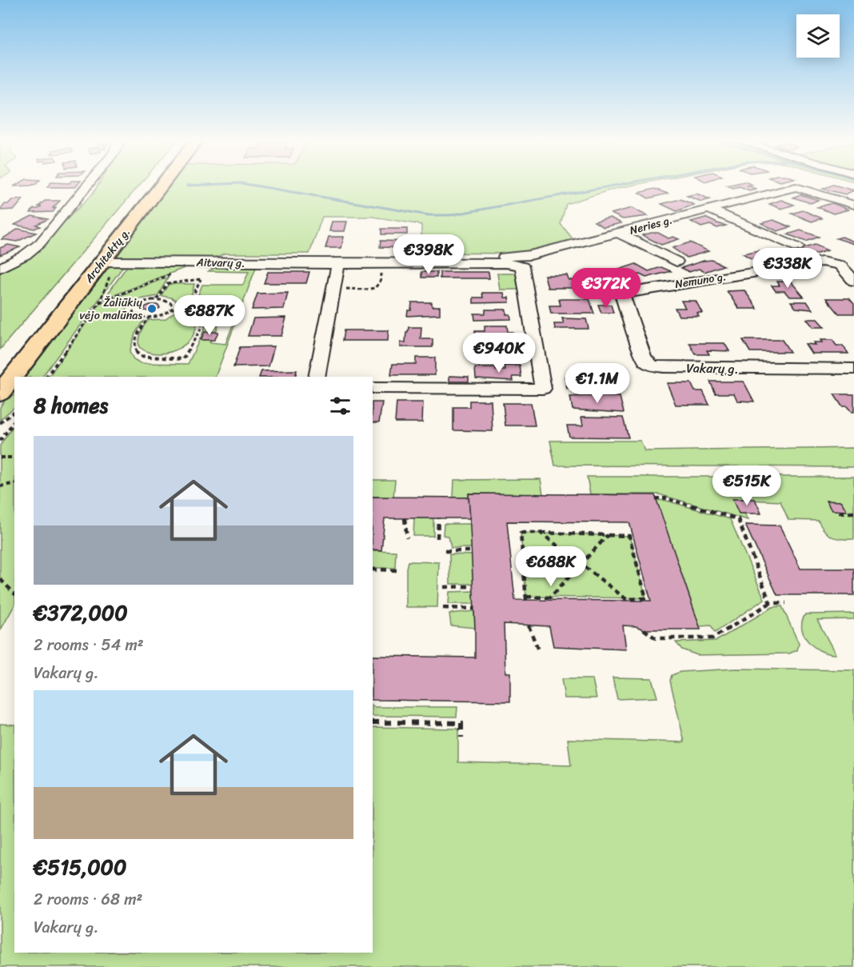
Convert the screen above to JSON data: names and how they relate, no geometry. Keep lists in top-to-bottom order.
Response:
{
  "streets": {
    "main road": ["Architektų g."],
    "street": [
      "Neries g.",
      "Aitvarų g.",
      "Nemuno g.",
      "Vakarų g."
    ]
  },
  "crossings": [
    ["Neries g.", "Aitvarų g."],
    ["Architektų g.", "Aitvarų g."],
    ["Nemuno g.", "Vakarų g."]
  ],
  "places": ["Žaliūkių vėjo malūnas"],
  "page": {
    "price": [
      "€398K",
      "€338K",
      "€372K",
      "€887K",
      "€940K",
      "€1.1M",
      "€515K",
      "€688K"
    ],
    "heading": "8 homes",
    "list": [
      {
        "name": "€372,000",
        "note": "2 rooms · 54 m² · Vakarų g."
      },
      {
        "name": "€515,000",
        "note": "2 rooms · 68 m² · Vakarų g."
      }
    ]
  }
}
